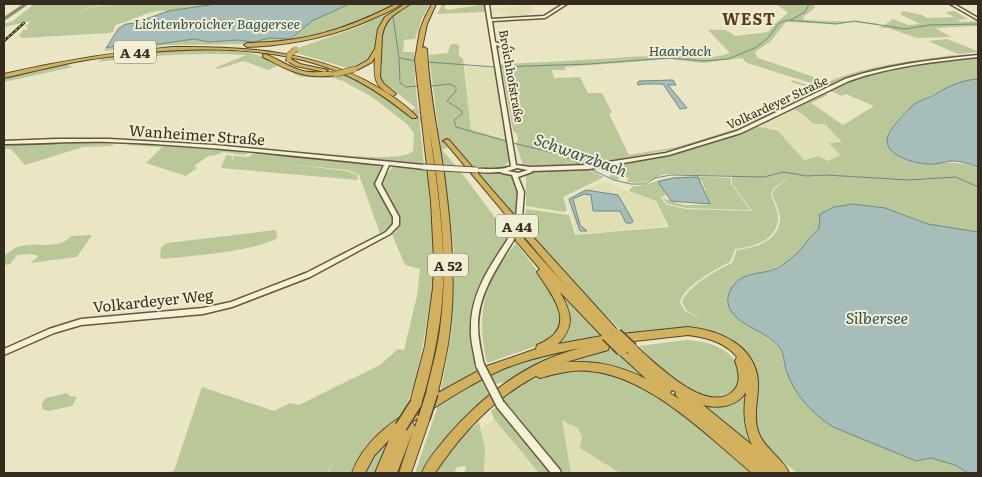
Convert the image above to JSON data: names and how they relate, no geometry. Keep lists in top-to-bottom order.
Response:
{
  "streets": {
    "highway": ["A 44", "A 52"],
    "main road": [
      "Broichhofstraße",
      "Volkardeyer Straße",
      "Wanheimer Straße",
      "Volkardeyer Weg"
    ]
  },
  "crossings": [
    ["Broichhofstraße", "Volkardeyer Straße"],
    ["Wanheimer Straße", "Volkardeyer Weg"]
  ],
  "districts": ["WEST"],
  "water": [
    "Lichtenbroicher Baggersee",
    "Haarbach",
    "Schwarzbach",
    "Silbersee"
  ]
}
